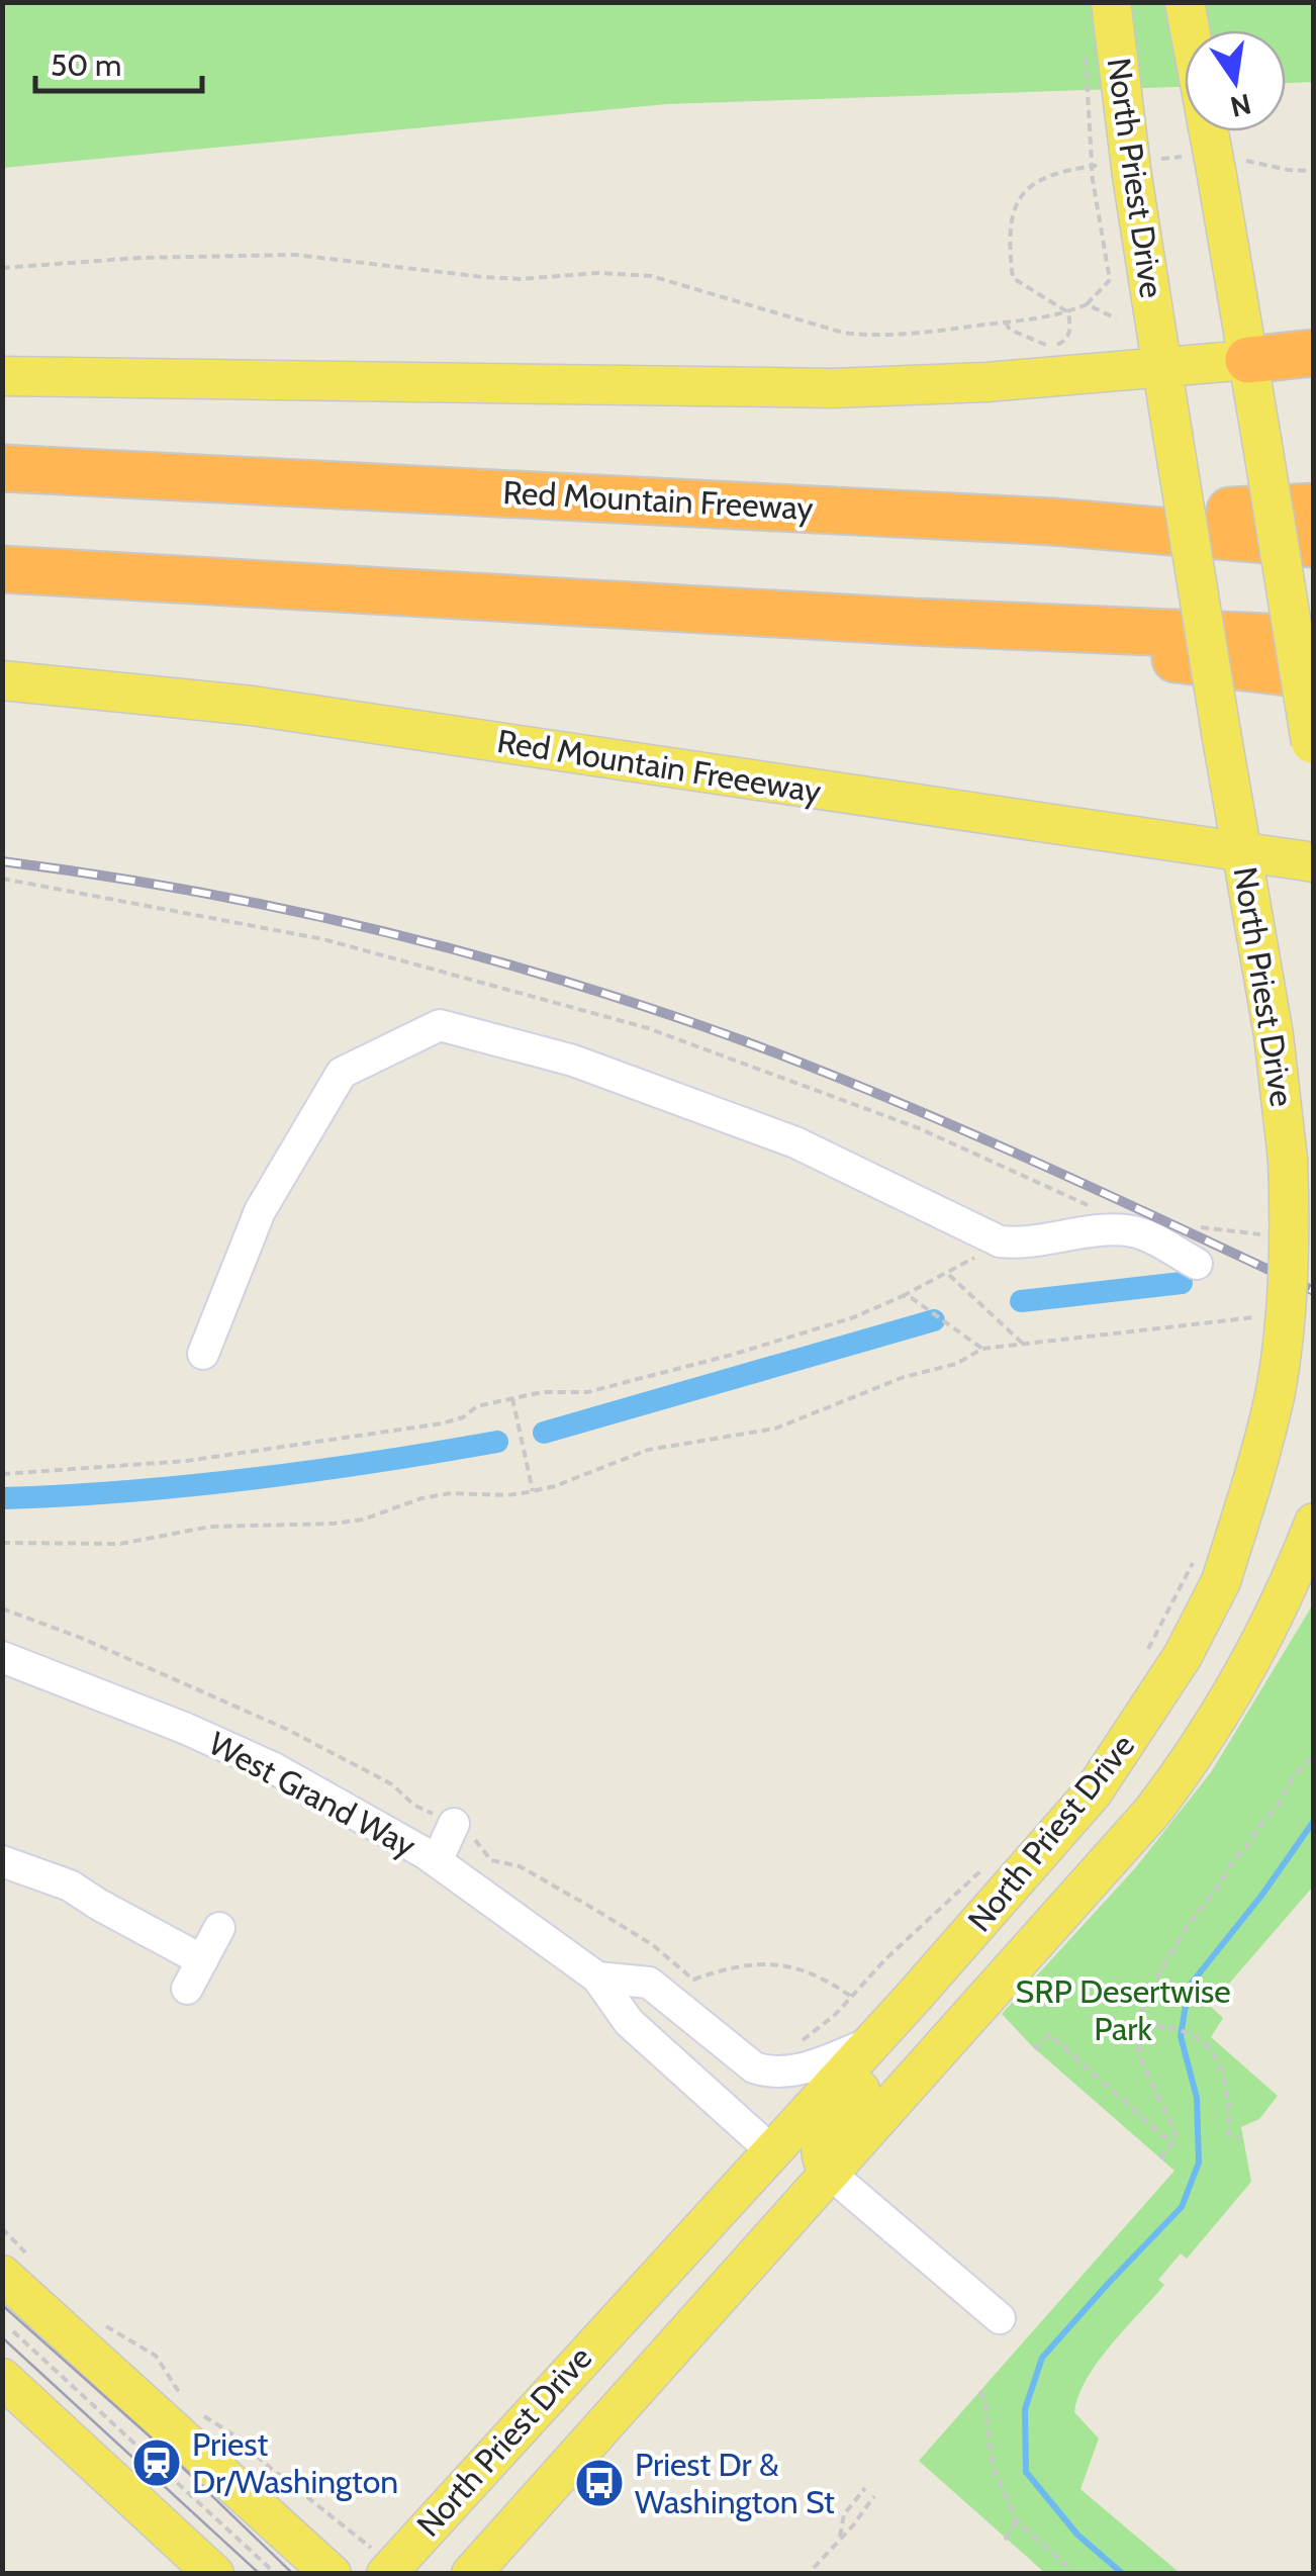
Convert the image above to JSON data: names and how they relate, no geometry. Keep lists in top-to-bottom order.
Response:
{
  "streets": {
    "highway": ["Red Mountain Freeway"],
    "main road": ["North Priest Drive", "Red Mountain Freeeway"],
    "street": ["West Grand Way"]
  },
  "crossings": [
    ["North Priest Drive", "Red Mountain Freeeway"],
    ["North Priest Drive", "West Grand Way"]
  ],
  "parks": ["SRP Desertwise Park"],
  "places": {
    "station": ["Priest Dr/Washington"],
    "bus stop": ["Priest Dr & Washington St"]
  },
  "scale_bar": "50 m",
  "north": "bottom"
}
